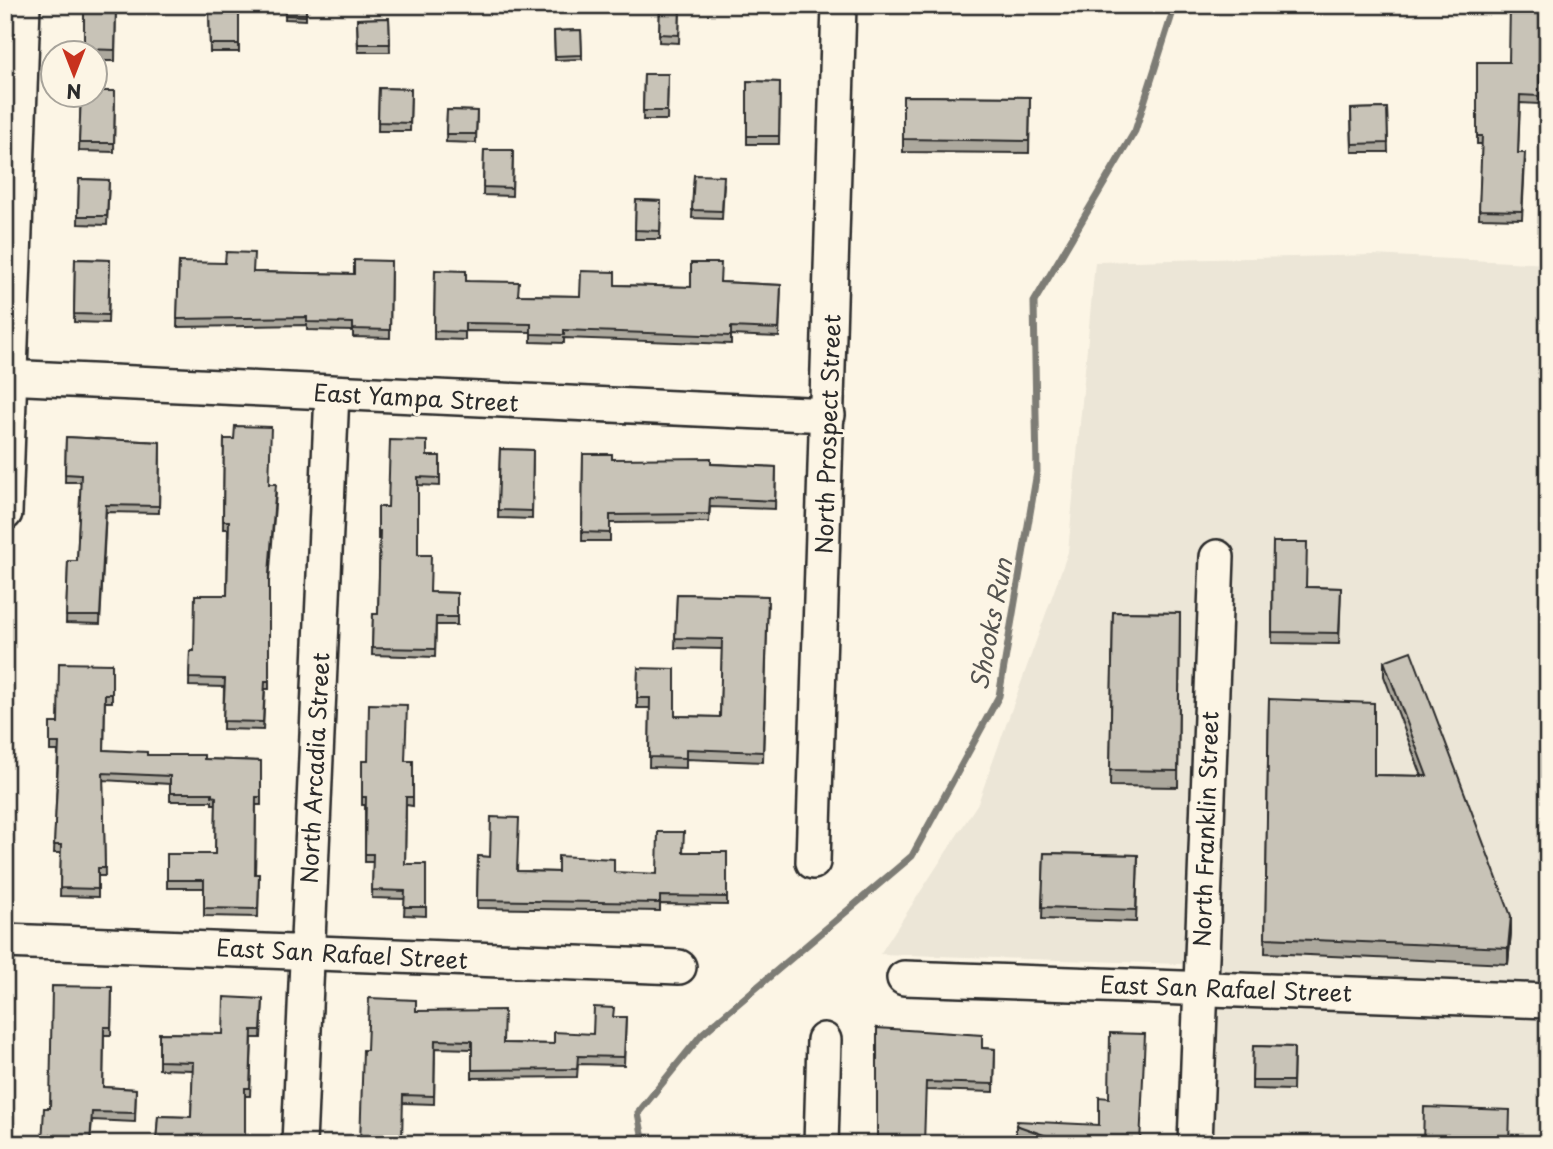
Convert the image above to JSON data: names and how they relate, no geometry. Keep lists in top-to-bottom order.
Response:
{
  "streets": {
    "street": [
      "East Yampa Street",
      "North Prospect Street",
      "North Arcadia Street",
      "North Franklin Street",
      "East San Rafael Street"
    ]
  },
  "crossings": [
    ["East Yampa Street", "North Prospect Street"],
    ["East Yampa Street", "North Arcadia Street"],
    ["North Arcadia Street", "East San Rafael Street"],
    ["North Franklin Street", "East San Rafael Street"]
  ],
  "water": ["Shooks Run"],
  "north": "bottom"
}
